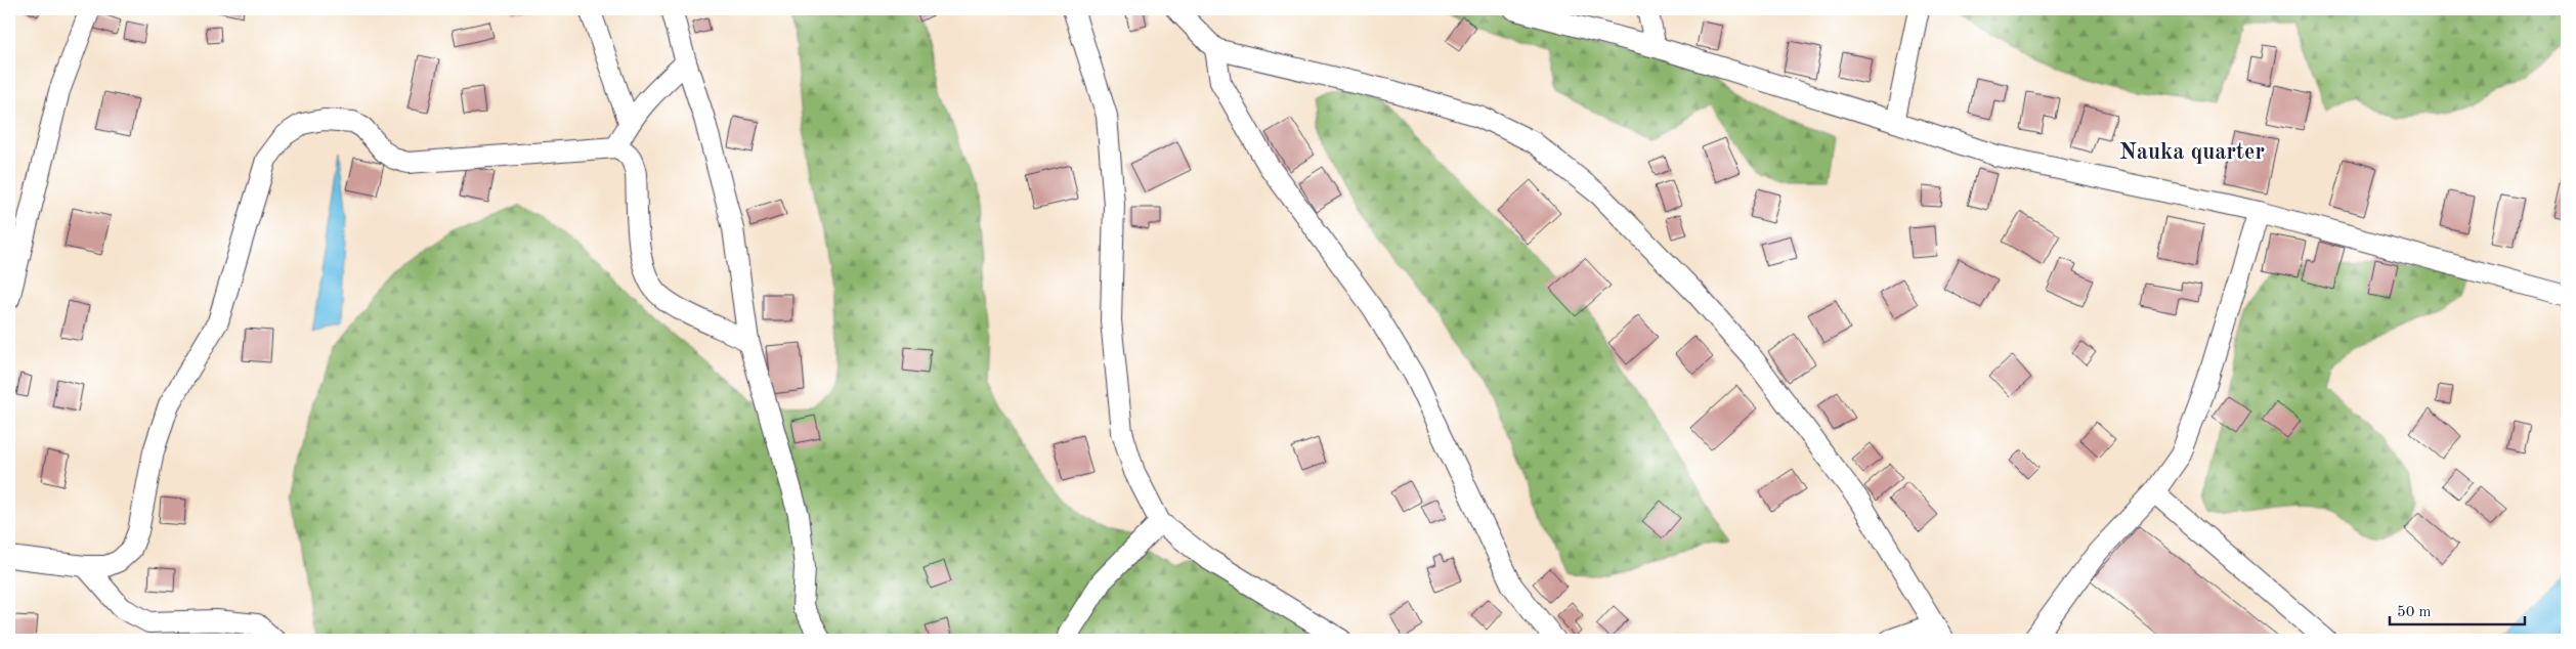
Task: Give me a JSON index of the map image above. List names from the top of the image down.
{
  "districts": ["Nauka quarter"],
  "scale_bar": "50 m"
}
